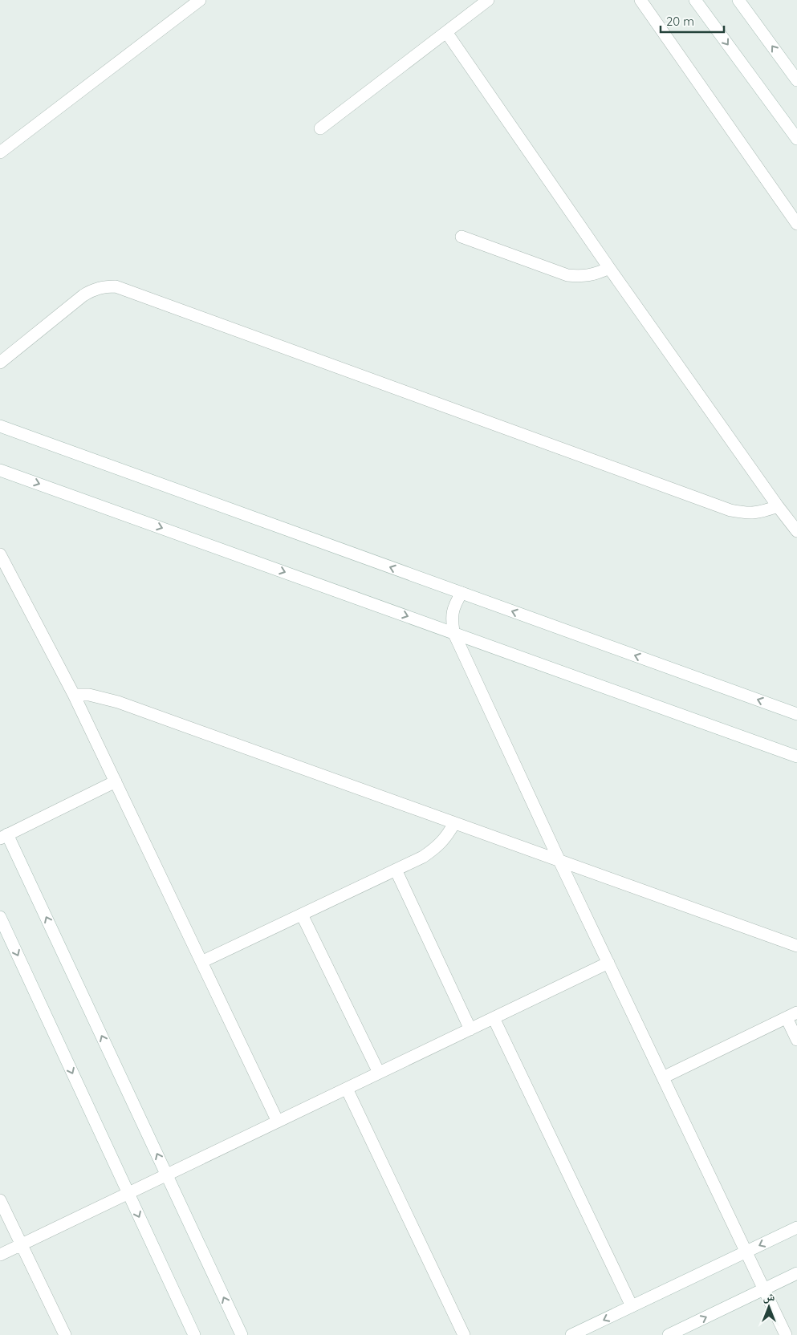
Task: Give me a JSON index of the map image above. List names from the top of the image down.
{
  "scale_bar": "20 m",
  "north": "top"
}
